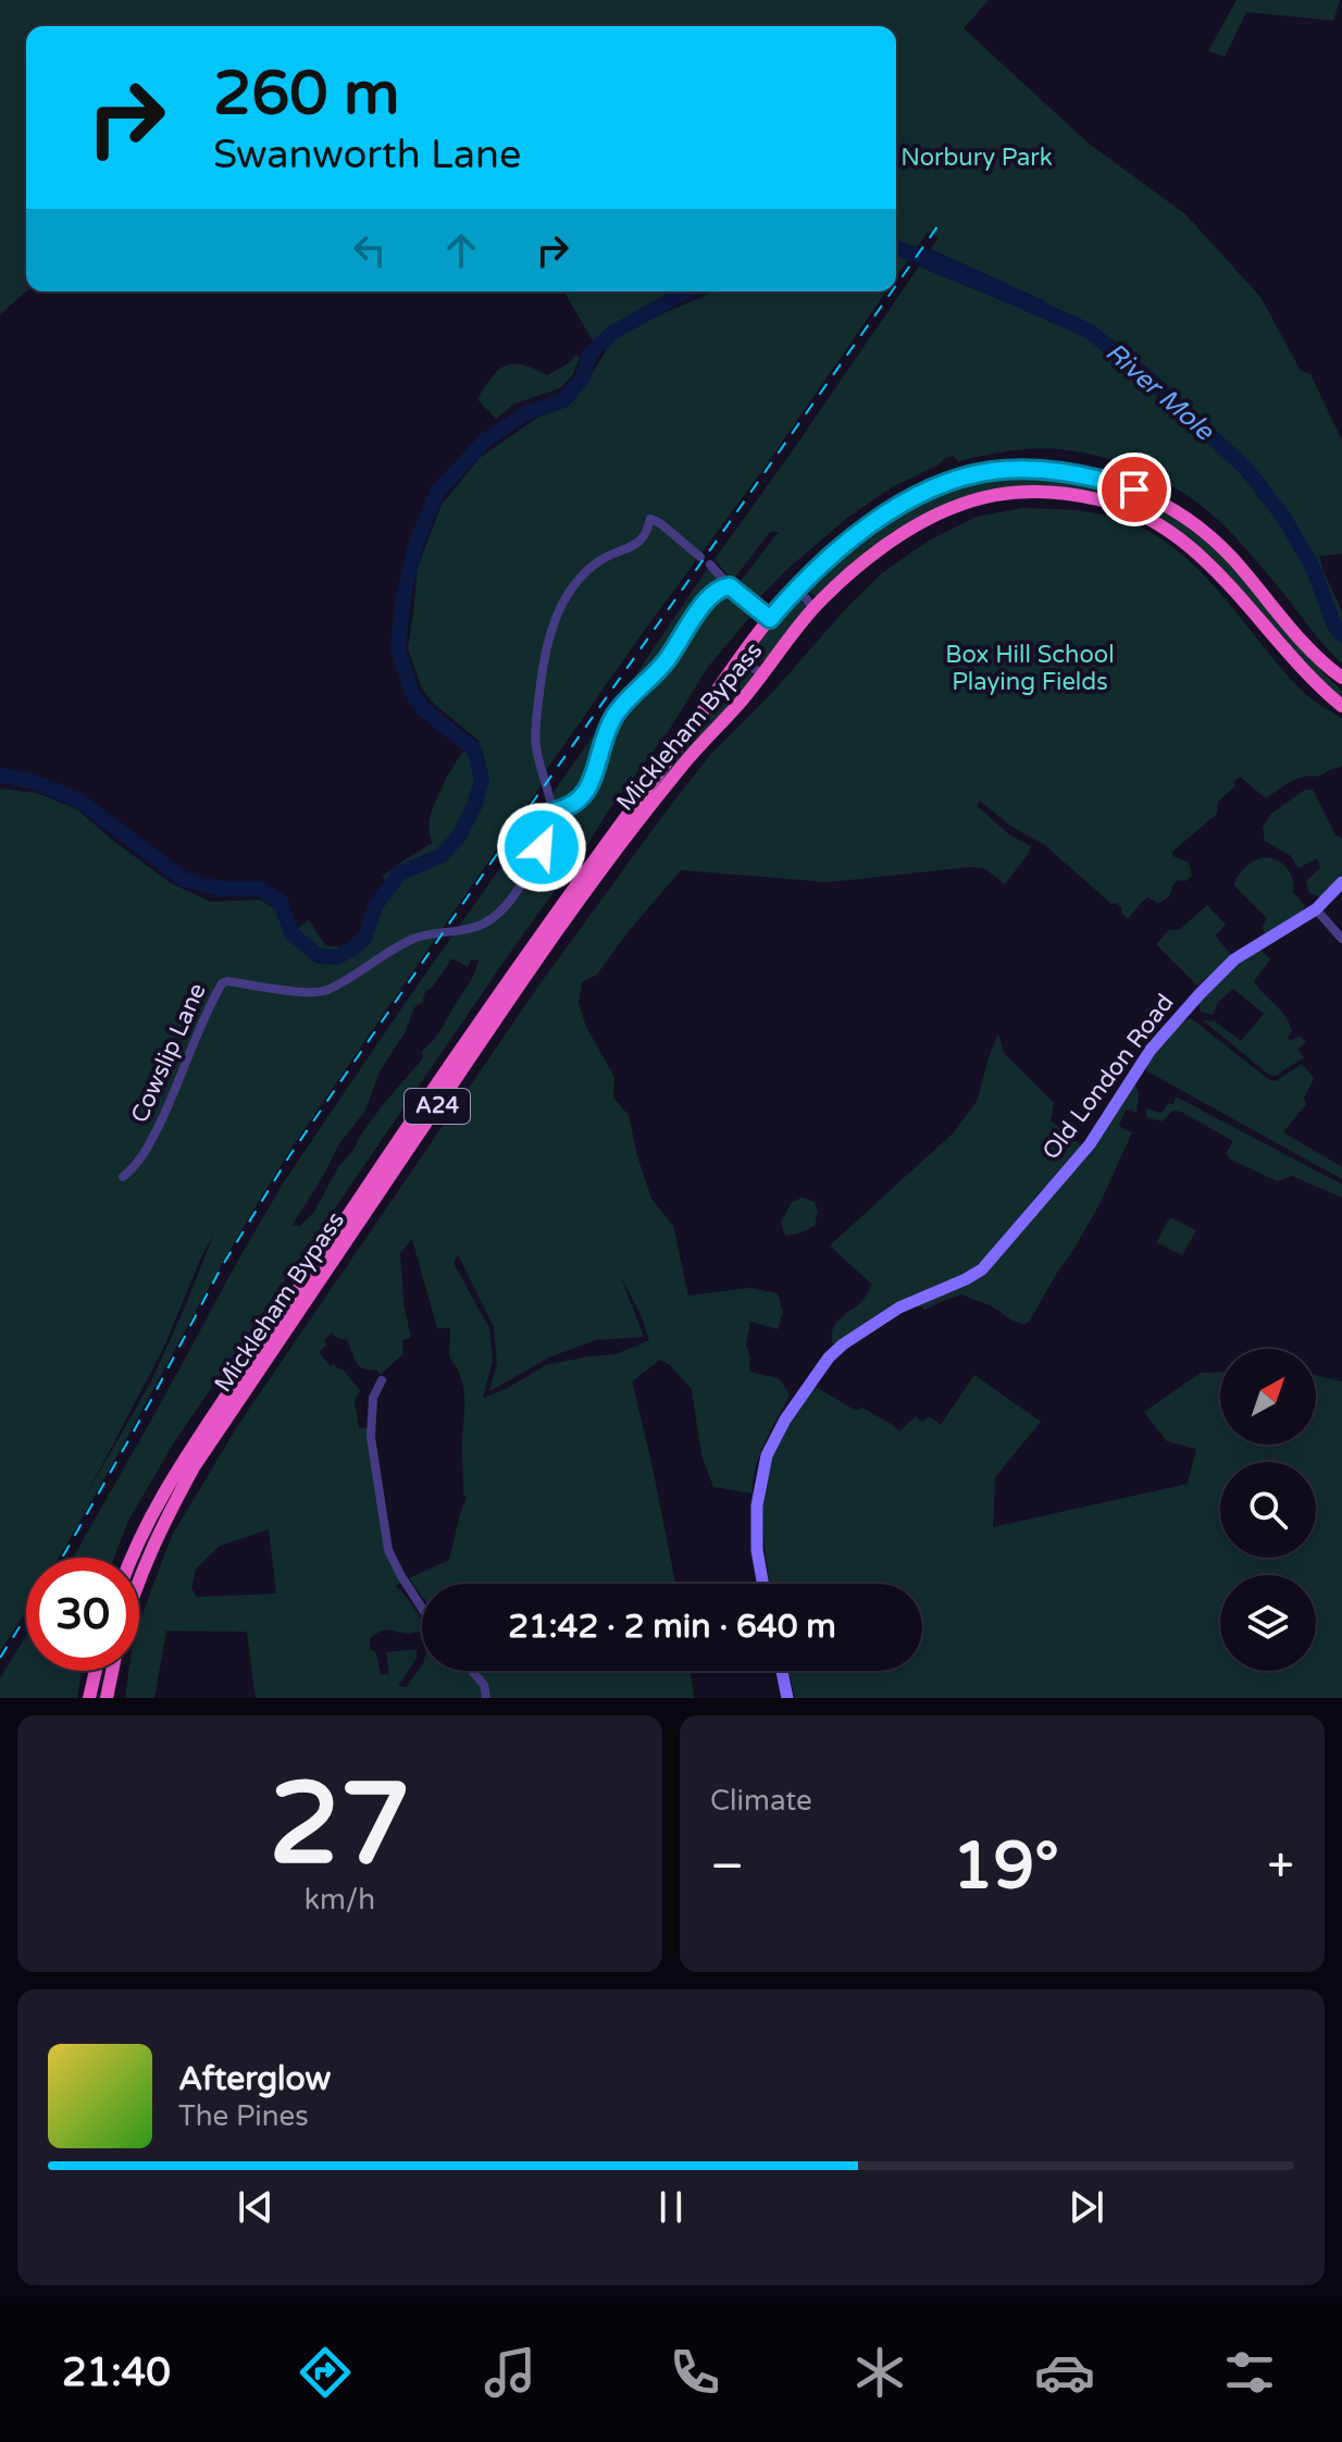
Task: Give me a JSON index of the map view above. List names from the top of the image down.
{
  "streets": {
    "highway": ["Mickleham Bypass", "A24"],
    "main road": ["Old London Road"],
    "street": ["Cowslip Lane"]
  },
  "water": ["River Mole"],
  "parks": ["Norbury Park", "Box Hill School Playing Fields"],
  "north": "top right",
  "page": {
    "turn": ["260 m", "Swanworth Lane"],
    "limit": "30",
    "trip": "21:42 · 2 min · 640 m",
    "tile": [
      ["27", "km/h"],
      "Climate"
    ],
    "heat": ["−", "19°", "+"],
    "song": ["Afterglow", "The Pines"],
    "tabs": "21:40"
  }
}
